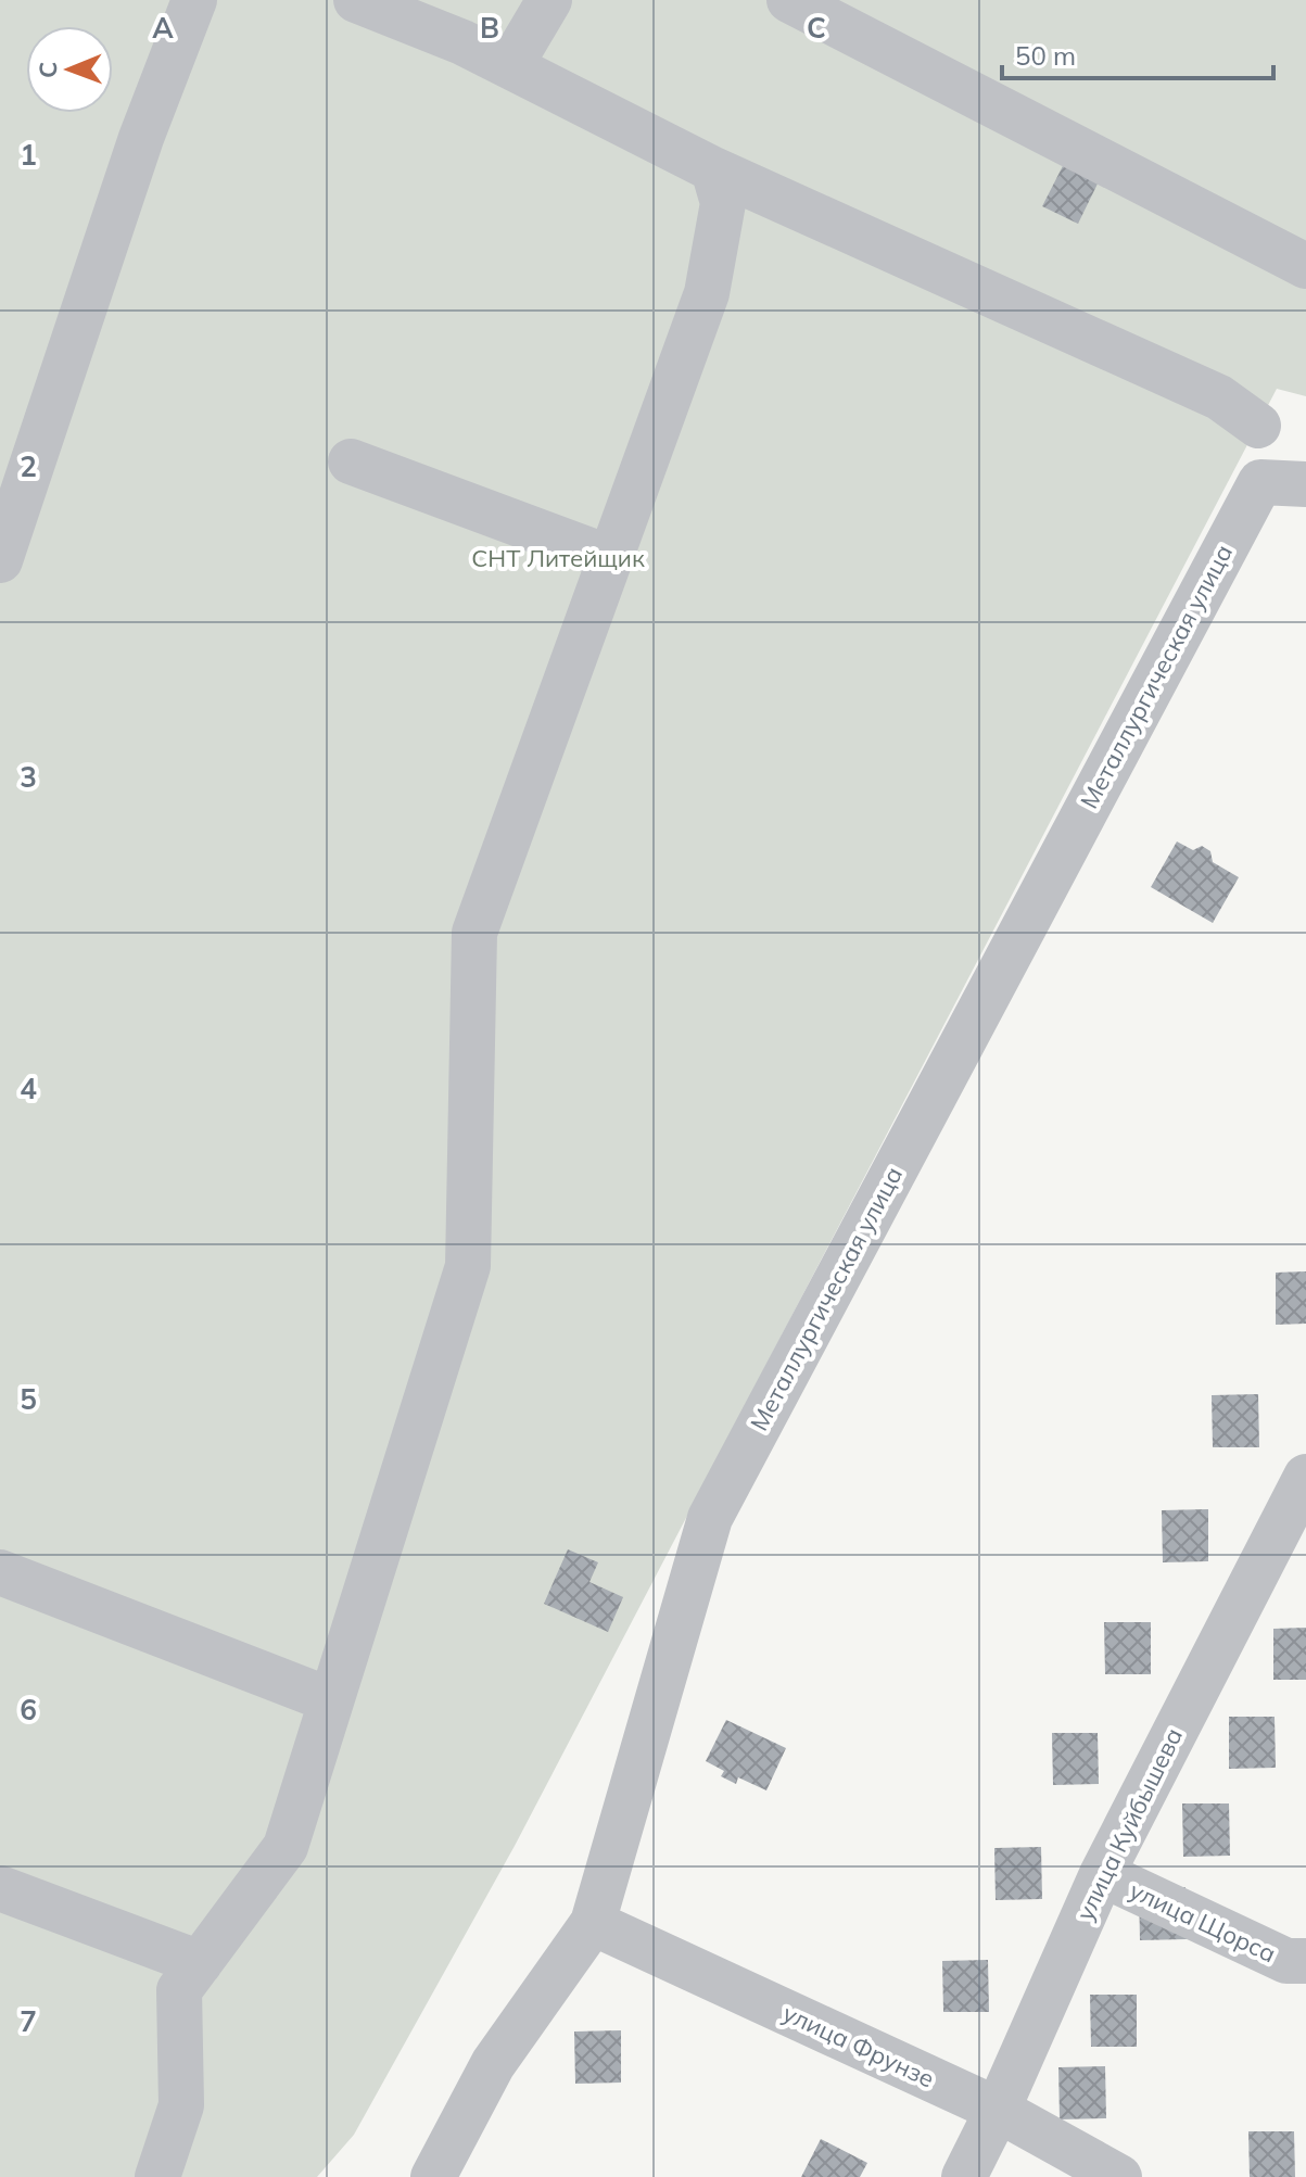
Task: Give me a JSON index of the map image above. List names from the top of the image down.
{
  "streets": {
    "street": [
      "Металлургическая улица",
      "улица Куйбышева",
      "улица Щорса",
      "улица Фрунзе"
    ]
  },
  "crossings": [
    ["Металлургическая улица", "улица Фрунзе"],
    ["улица Куйбышева", "улица Щорса"],
    ["улица Куйбышева", "улица Фрунзе"]
  ],
  "parks": ["СНТ Литейщик"],
  "scale_bar": "50 m",
  "north": "left",
  "grid": {
    "columns": ["A", "B", "C"],
    "rows": [
      "1",
      "2",
      "3",
      "4",
      "5",
      "6",
      "7"
    ]
  }
}
